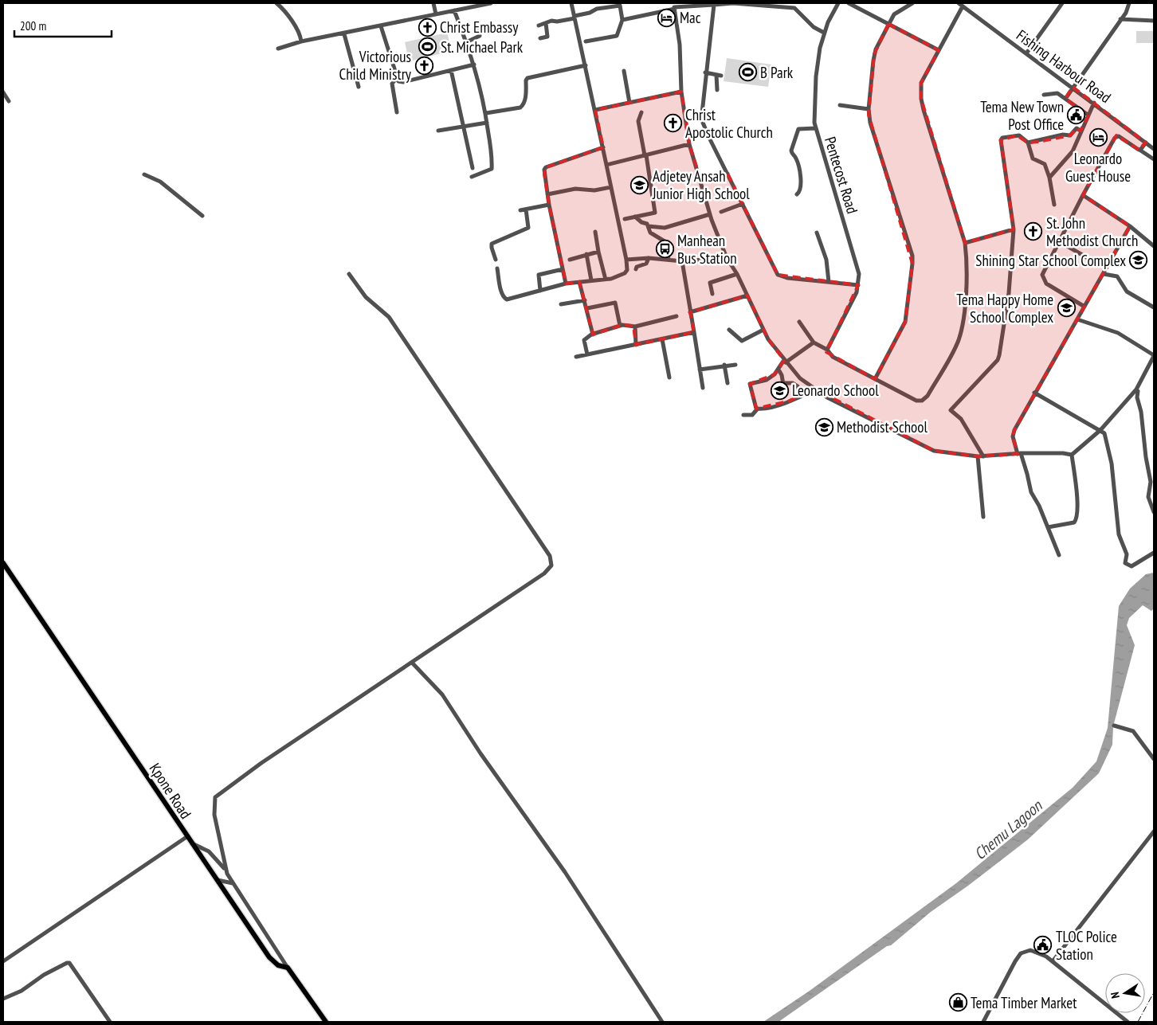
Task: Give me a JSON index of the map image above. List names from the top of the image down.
{
  "streets": {
    "main road": ["Kpone Road"],
    "street": ["Fishing Harbour Road", "Pentecost Road"]
  },
  "water": ["Chemu Lagoon"],
  "places": {
    "hotel": ["Mac", "Leonardo Guest House"],
    "church": [
      "Christ Embassy",
      "Victorious Child Ministry",
      "Christ Apostolic Church",
      "St. John Methodist Church"
    ],
    "sports": ["St. Michael Park", "B Park"],
    "public building": ["Tema New Town Post Office", "TLOC Police Station"],
    "school or university": [
      "Adjetey Ansah Junior High School",
      "Shining Star School Complex",
      "Tema Happy Home School Complex",
      "Leonardo School",
      "Methodist School"
    ],
    "bus stop": ["Manhean Bus Station"],
    "shop": ["Tema Timber Market"]
  },
  "scale_bar": "200 m",
  "north": "left"
}
